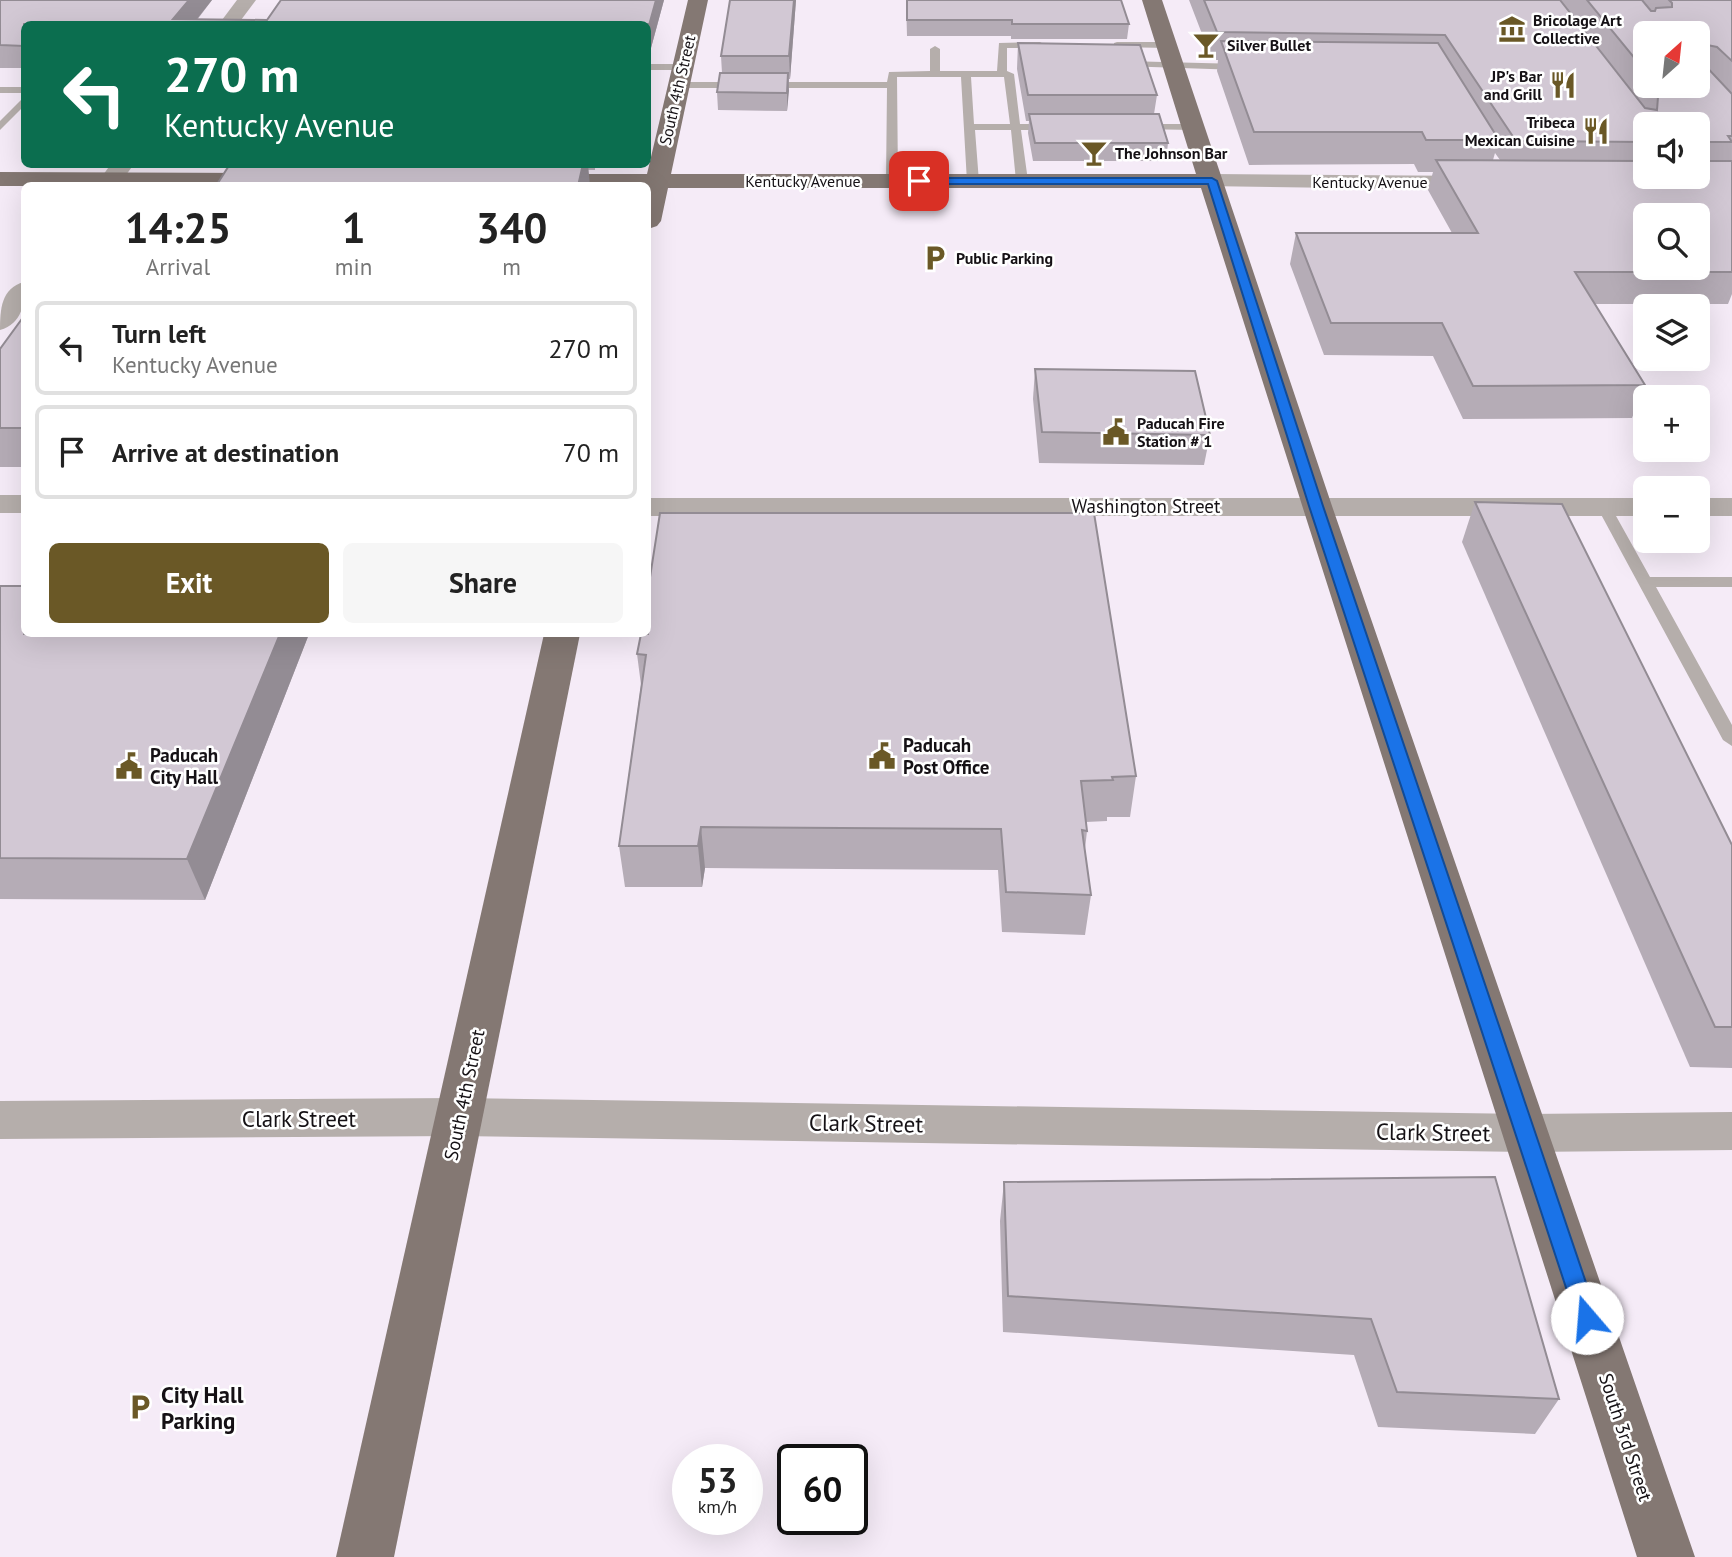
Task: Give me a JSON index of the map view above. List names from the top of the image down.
{
  "streets": {
    "main road": ["South 4th Street", "Kentucky Avenue", "South 3rd Street"],
    "street": ["Washington Street", "Clark Street"]
  },
  "crossings": [
    ["South 4th Street", "Kentucky Avenue"],
    ["South 4th Street", "Clark Street"],
    ["Kentucky Avenue", "South 3rd Street"],
    ["Washington Street", "South 3rd Street"],
    ["Clark Street", "South 3rd Street"]
  ],
  "places": {
    "museum": ["Bricolage Art Collective"],
    "bar": ["Silver Bullet", "The Johnson Bar"],
    "restaurant": ["JP's Bar and Grill", "Tribeca Mexican Cuisine"],
    "parking": ["Public Parking", "City Hall Parking"],
    "public building": ["Paducah Fire Station # 1", "Paducah Post Office", "Paducah City Hall"]
  },
  "north": "top right",
  "page": {
    "map_buttons": ["+", "−"],
    "turn": ["270 m", "Kentucky Avenue"],
    "eta": [
      "14:25",
      "Arrival",
      "1",
      "min",
      "340",
      "m"
    ],
    "list": [
      {
        "name": "Turn left",
        "note": "Kentucky Avenue",
        "value": "270 m"
      },
      {
        "name": "Arrive at destination",
        "value": "70 m"
      }
    ],
    "buttons": ["Exit", "Share"],
    "speed": "53 km/h",
    "limit": "60"
  }
}
